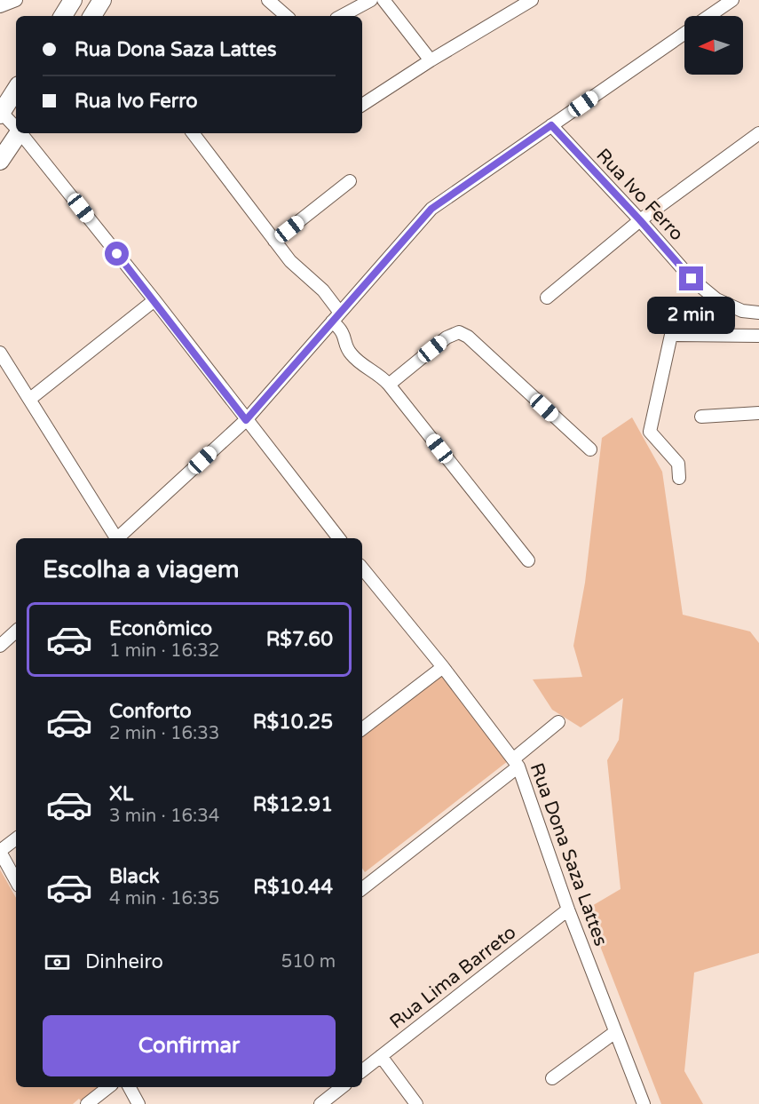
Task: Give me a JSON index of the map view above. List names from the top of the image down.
{
  "streets": {
    "street": ["Rua Ivo Ferro", "Rua Dona Saza Lattes", "Rua Lima Barreto"]
  },
  "crossings": [
    ["Rua Dona Saza Lattes", "Rua Lima Barreto"]
  ],
  "north": "left",
  "page": {
    "banner": ["Rua Dona Saza Lattes", "Rua Ivo Ferro"],
    "bubble": "2 min",
    "heading": "Escolha a viagem",
    "list": [
      {
        "name": "Econômico",
        "note": "1 min · 16:32",
        "value": "R$7.60"
      },
      {
        "name": "Conforto",
        "note": "2 min · 16:33",
        "value": "R$10.25"
      },
      {
        "name": "XL",
        "note": "3 min · 16:34",
        "value": "R$12.91"
      },
      {
        "name": "Black",
        "note": "4 min · 16:35",
        "value": "R$10.44"
      }
    ],
    "pay": ["Dinheiro", "510 m"],
    "buttons": "Confirmar"
  }
}
